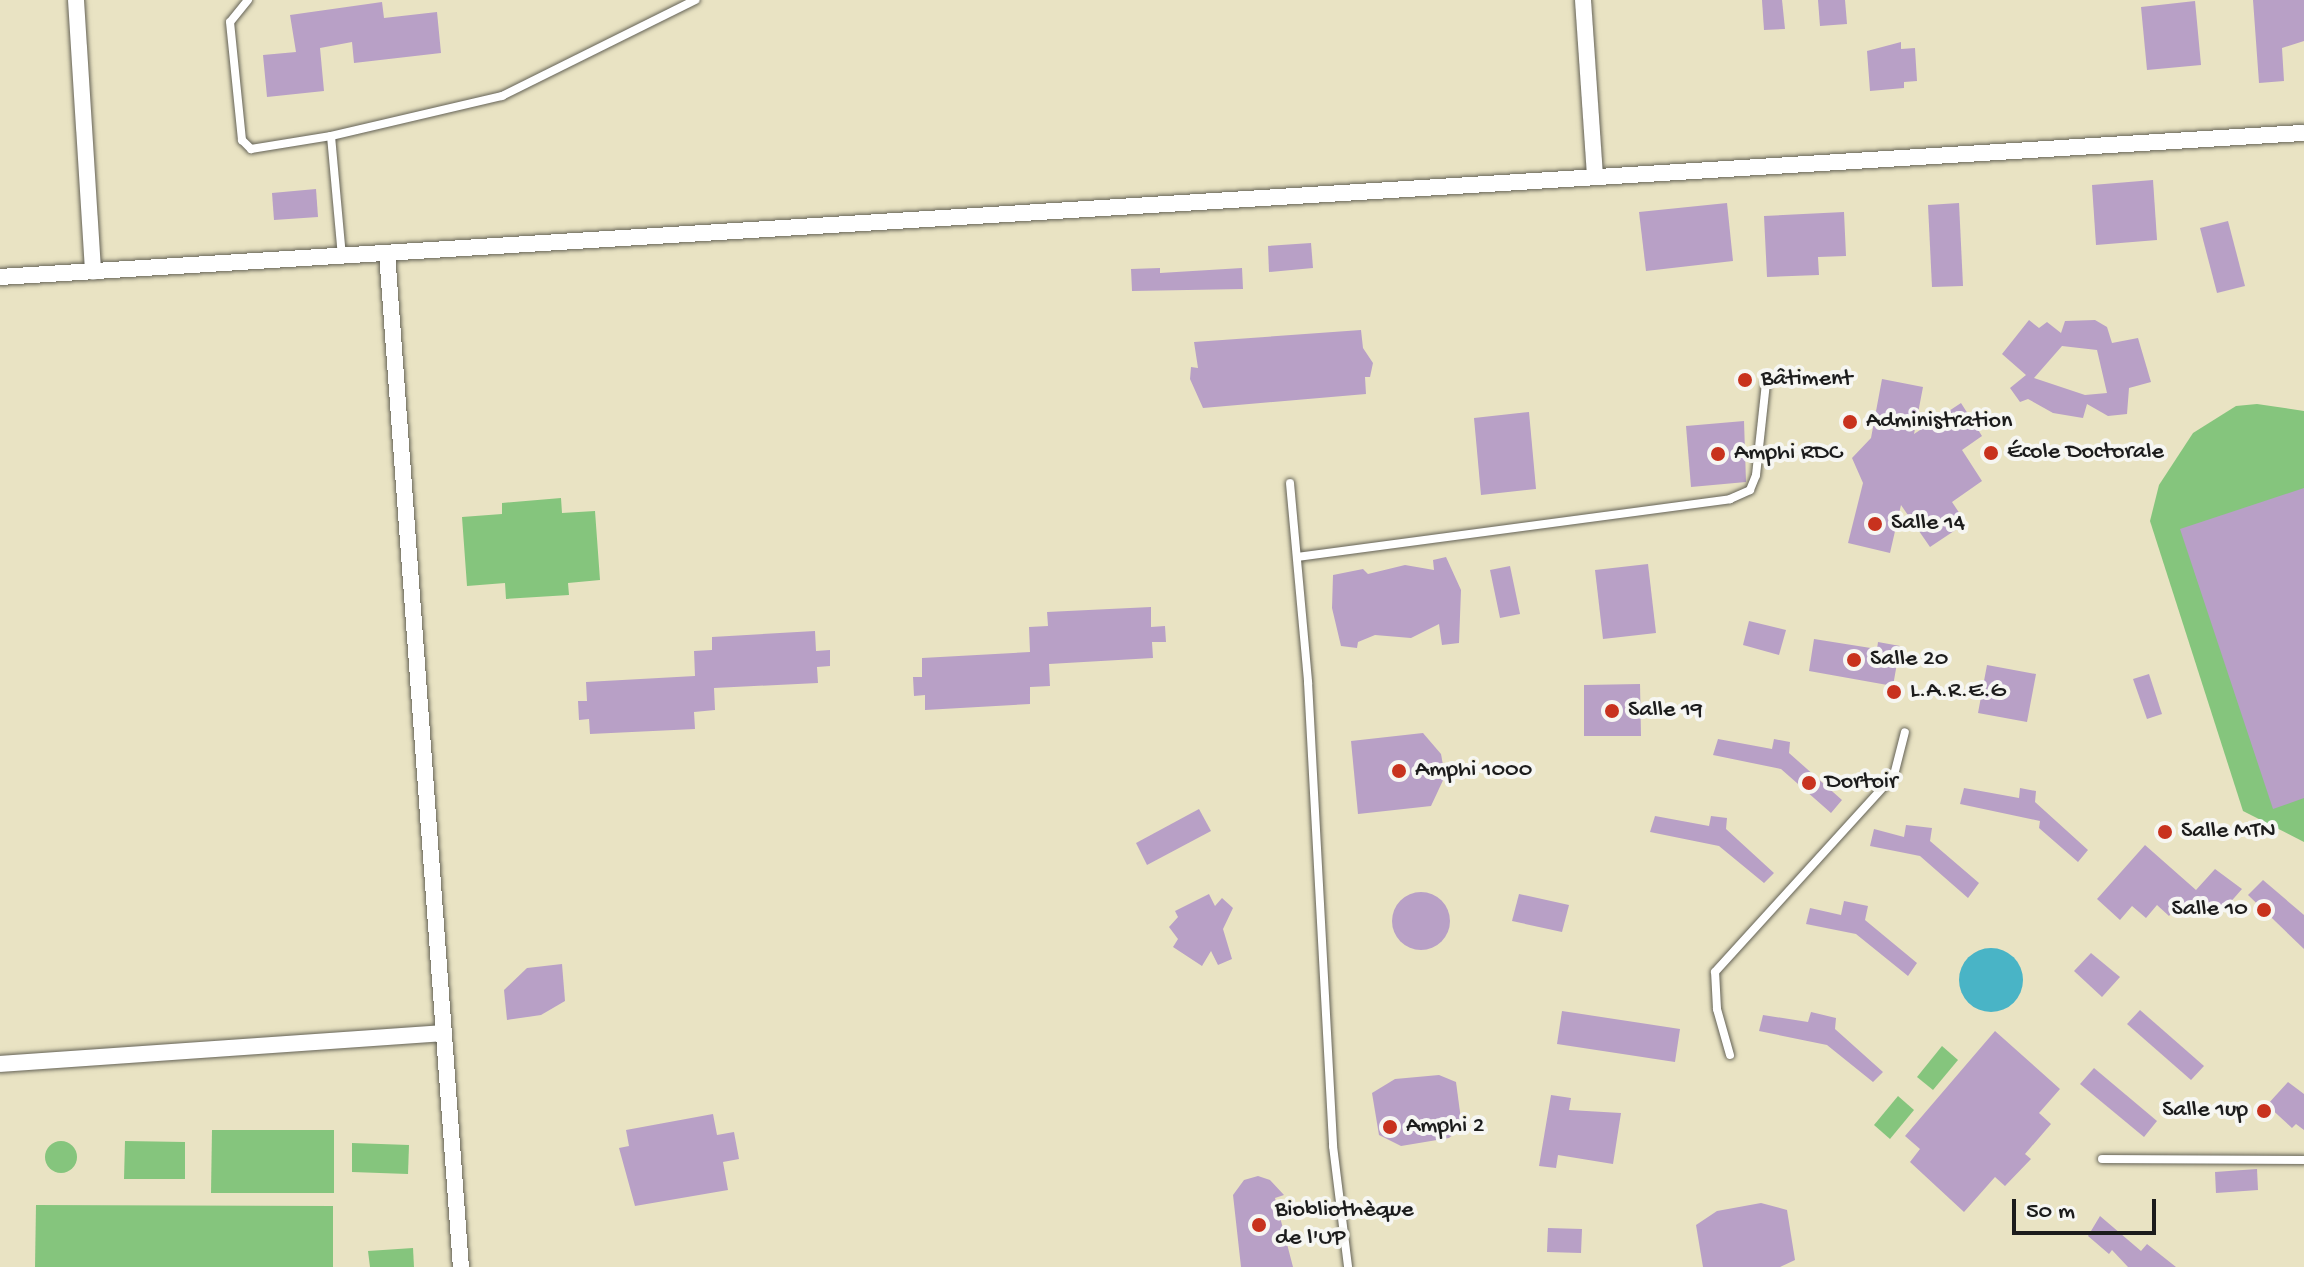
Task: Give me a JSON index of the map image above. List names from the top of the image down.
{
  "places": [
    "Bâtiment",
    "Administration",
    "École Doctorale",
    "Amphi RDC",
    "Salle 14",
    "Salle 20",
    "L.A.R.E.G",
    "Salle 19",
    "Amphi 1000",
    "Dortoir",
    "Salle MTN",
    "Salle 10",
    "Salle 1up",
    "Amphi 2",
    "Biobliothèque de l'UP"
  ],
  "scale_bar": "50 m"
}
